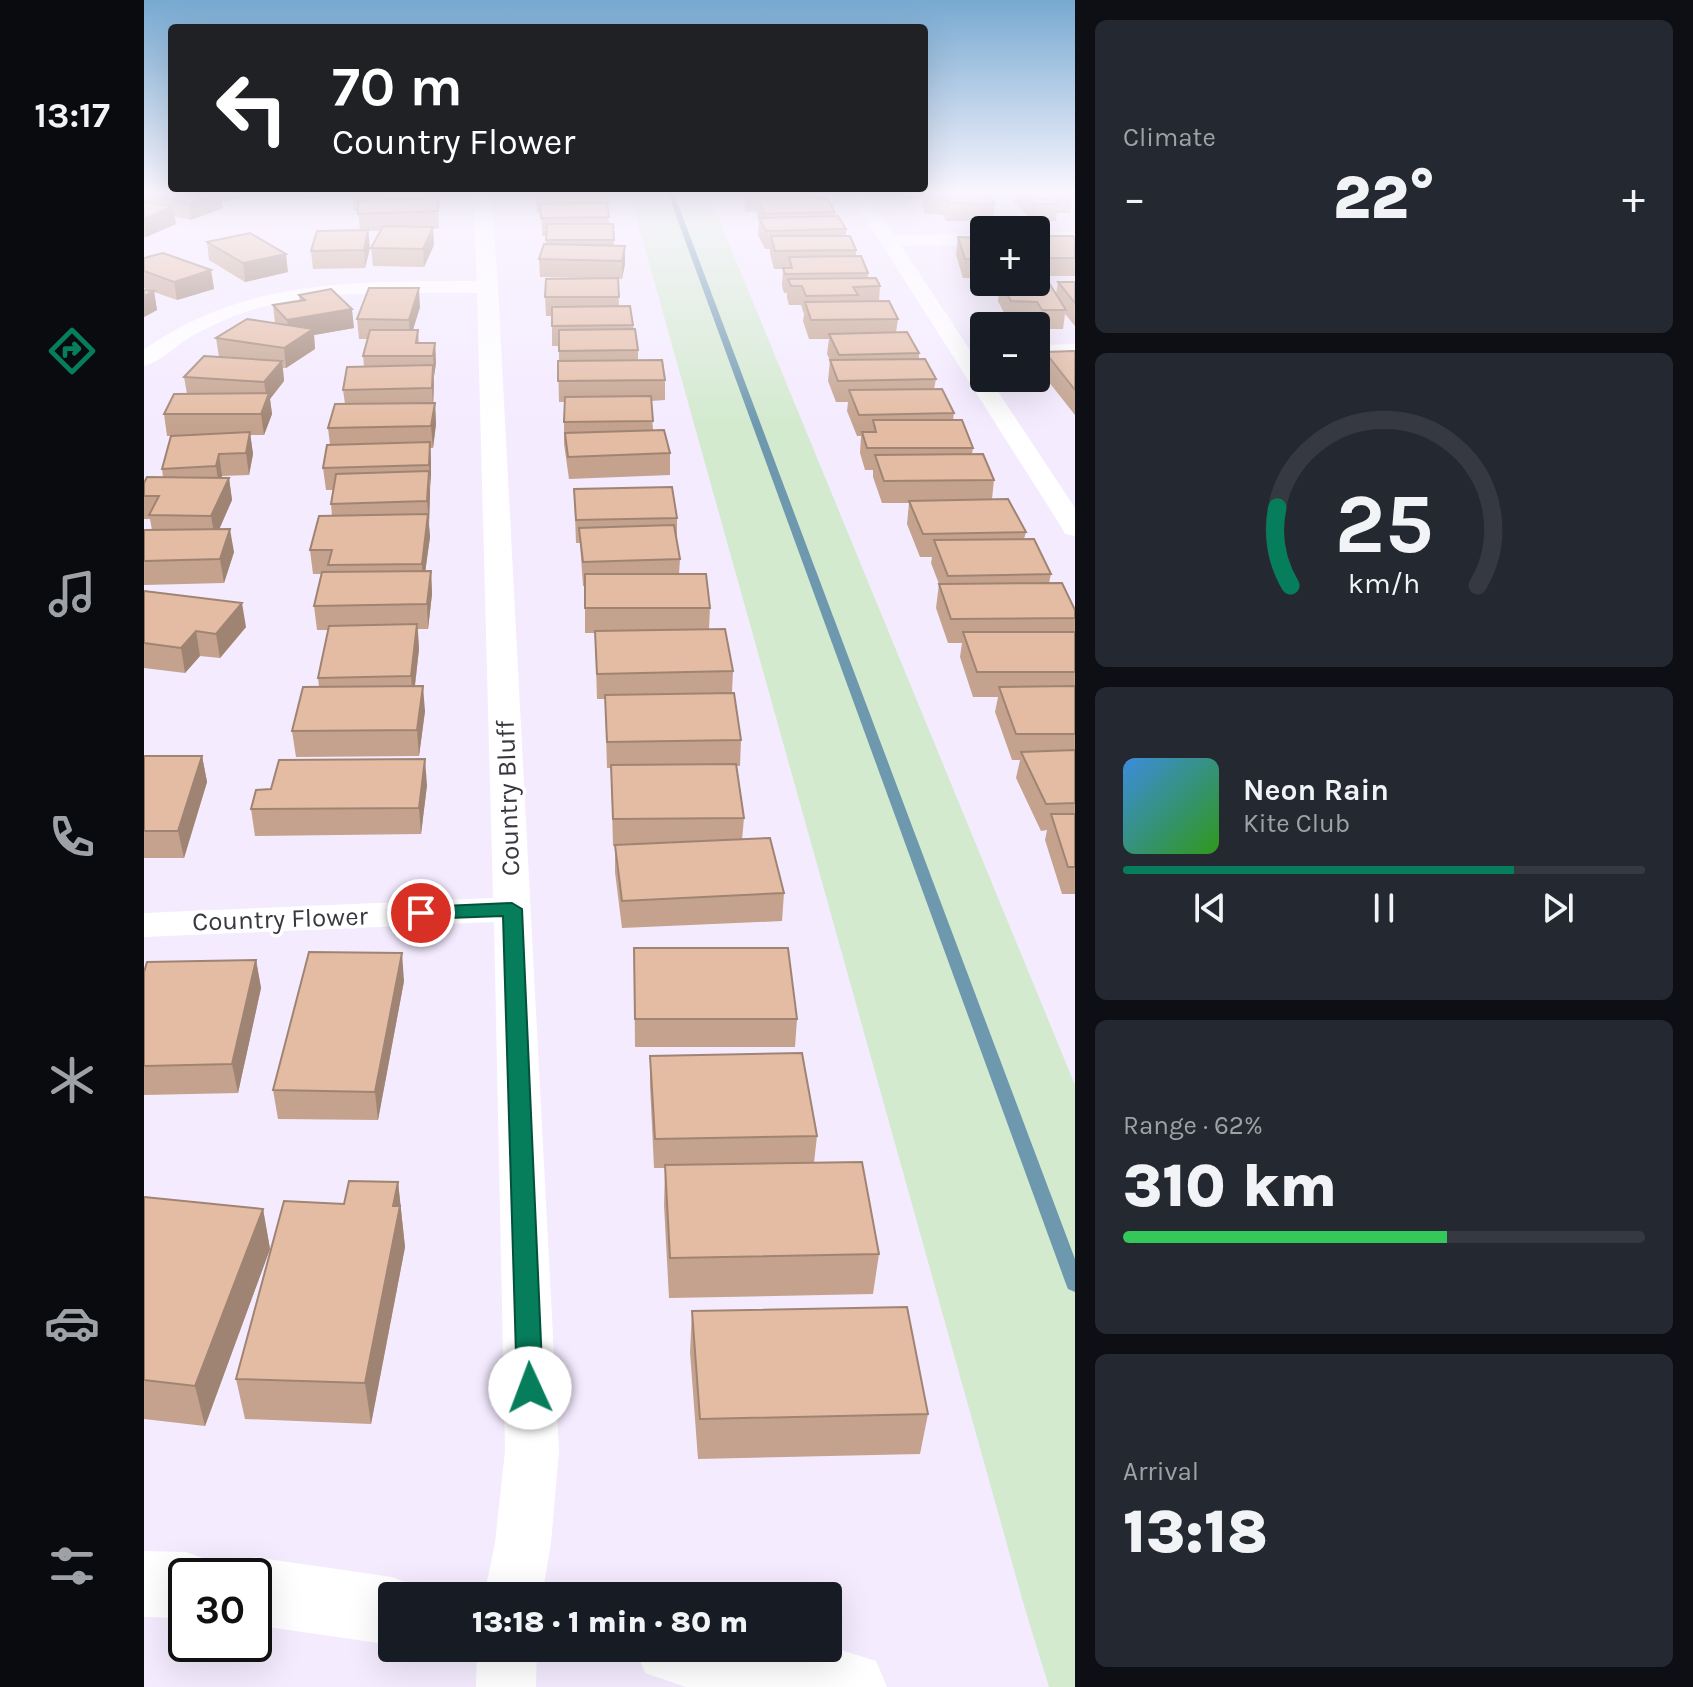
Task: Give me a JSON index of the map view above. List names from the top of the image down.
{
  "streets": {
    "street": ["Country Bluff", "Country Flower"]
  },
  "crossings": [
    ["Country Bluff", "Country Flower"]
  ],
  "page": {
    "tabs": "13:17",
    "tile": [
      "Climate",
      ["Range · 62%", "310 km"],
      ["Arrival", "13:18"]
    ],
    "turn": ["70 m", "Country Flower"],
    "heat": ["−", "22°", "+"],
    "map_buttons": ["+", "−"],
    "song": ["Neon Rain", "Kite Club"],
    "limit": "30",
    "trip": "13:18 · 1 min · 80 m",
    "gauge": ["25", "km/h"]
  }
}
